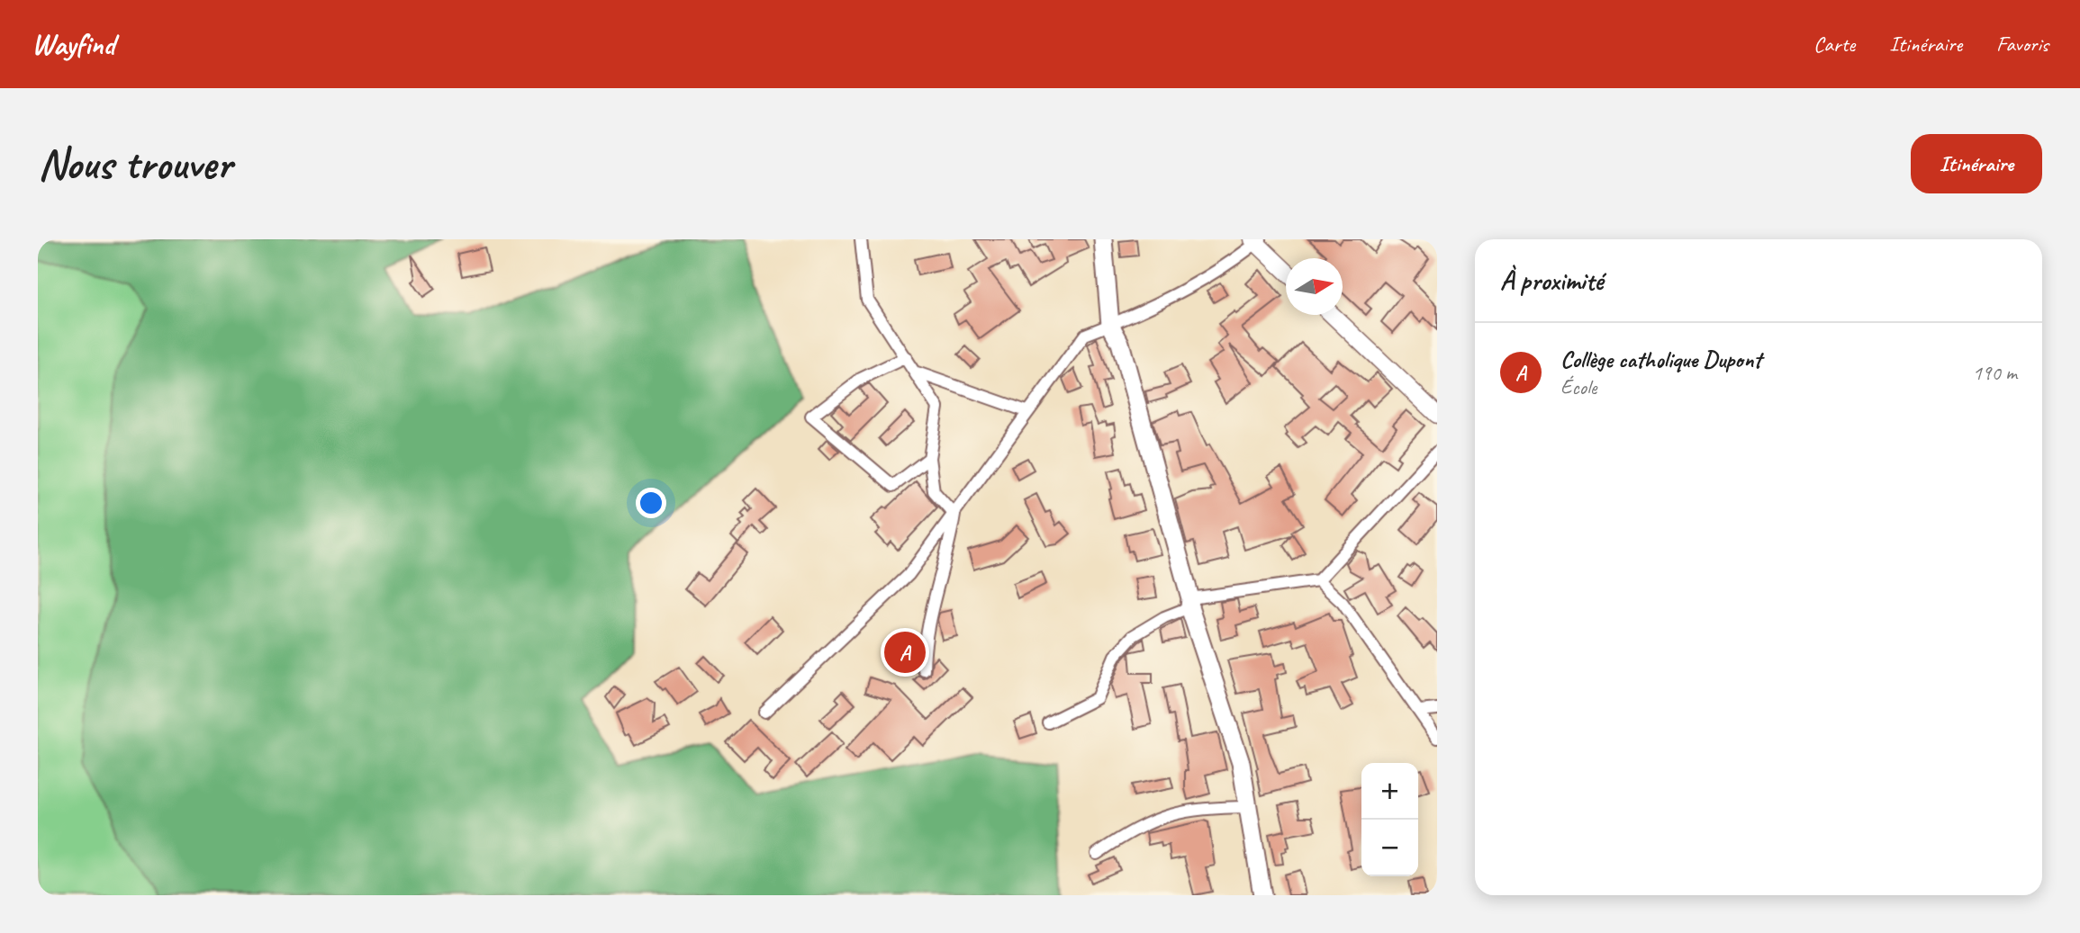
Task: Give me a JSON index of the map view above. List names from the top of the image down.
{
  "north": "right",
  "page": {
    "header": "Wayfind",
    "nav": ["Carte", "Itinéraire", "Favoris"],
    "buttons": "Itinéraire",
    "title": "Nous trouver",
    "heading": "À proximité",
    "list": [
      {
        "mark": "A",
        "name": "Collège catholique Dupont",
        "note": "École",
        "value": "190 m"
      }
    ],
    "pins": "A",
    "map_buttons": ["+", "−"]
  }
}
